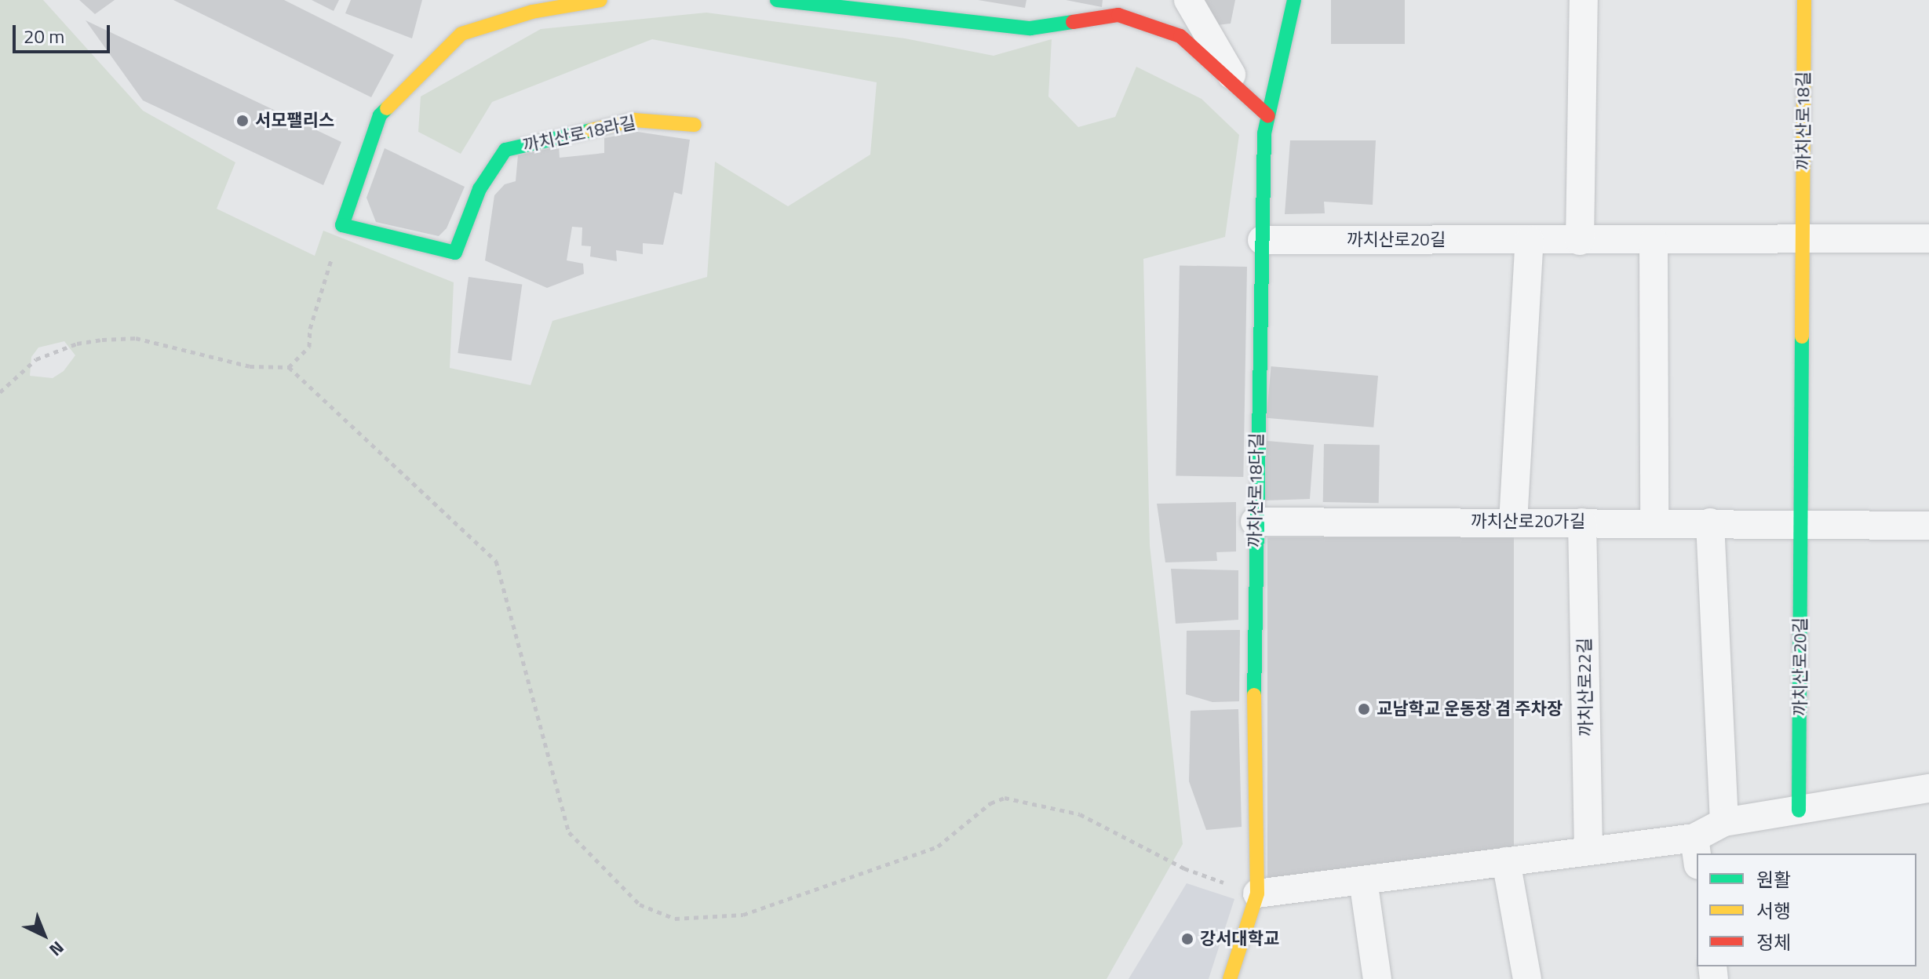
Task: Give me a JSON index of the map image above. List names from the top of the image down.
{
  "streets": {
    "street": [
      "까치산로18길",
      "까치산로18라길",
      "까치산로20길",
      "까치산로18다길",
      "까치산로20가길",
      "까치산로22길"
    ]
  },
  "crossings": [
    ["까치산로18길", "까치산로20길"],
    ["까치산로20길", "까치산로18다길"],
    ["까치산로20길", "까치산로20가길"],
    ["까치산로18다길", "까치산로20가길"],
    ["까치산로20가길", "까치산로22길"]
  ],
  "places": ["서모팰리스", "교남학교 운동장 겸 주차장", "강서대학교"],
  "legend": ["원활", "서행", "정체"],
  "scale_bar": "20 m",
  "north": "bottom right"
}
